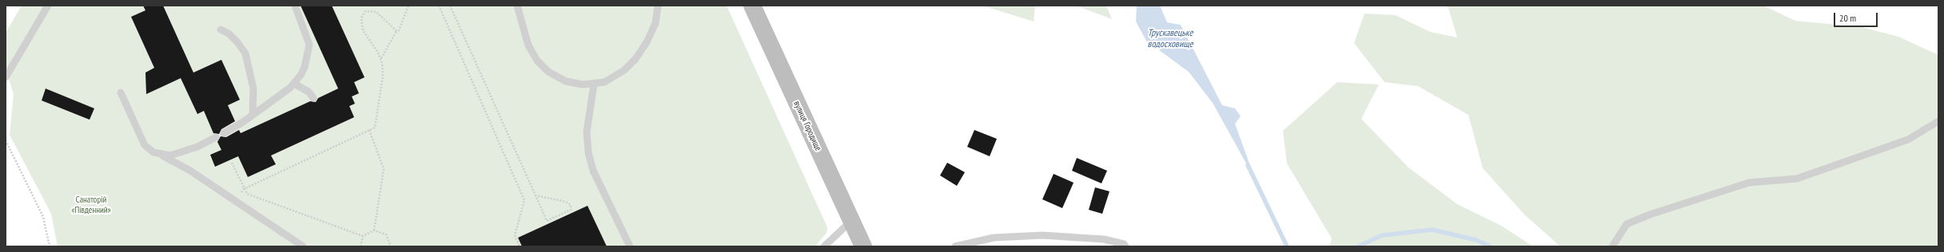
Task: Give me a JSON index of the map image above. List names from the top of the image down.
{
  "streets": {
    "street": ["вулиця Городище"]
  },
  "water": ["Трускавецьке водосховище"],
  "parks": ["Санаторій «Південний»"],
  "scale_bar": "20 m"
}
